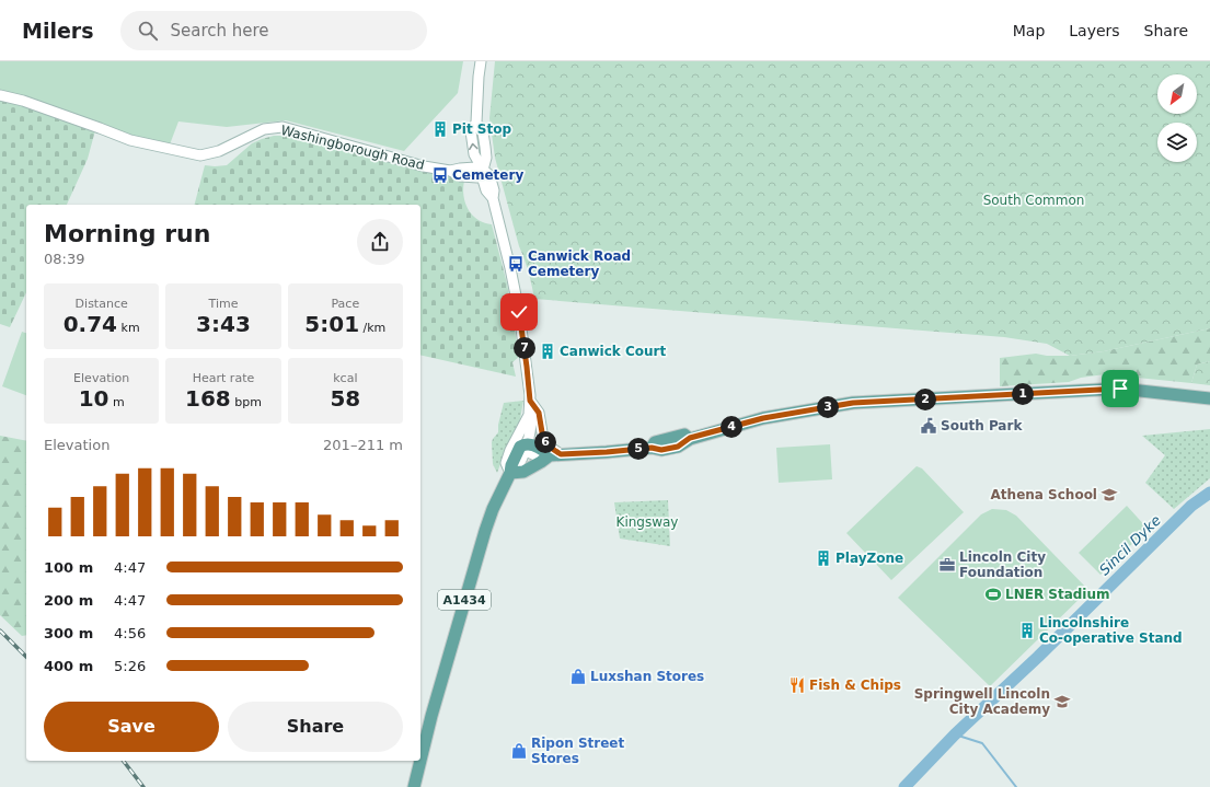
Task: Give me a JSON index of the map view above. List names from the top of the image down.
{
  "streets": {
    "main road": ["Washingborough Road", "A1434"]
  },
  "water": ["Sincil Dyke"],
  "parks": ["South Common", "Kingsway"],
  "places": {
    "building": [
      "Pit Stop",
      "Canwick Court",
      "PlayZone",
      "Lincolnshire Co-operative Stand"
    ],
    "bus stop": ["Cemetery", "Canwick Road Cemetery"],
    "public building": ["South Park"],
    "school or university": ["Athena School", "Springwell Lincoln City Academy"],
    "office": ["Lincoln City Foundation"],
    "sports": ["LNER Stadium"],
    "shop": ["Luxshan Stores", "Ripon Street Stores"],
    "restaurant": ["Fish & Chips"]
  },
  "north": "bottom left",
  "page": {
    "header": "Milers",
    "search": "Search here",
    "nav": ["Map", "Layers", "Share"],
    "heading": ["Morning run", "08:39"],
    "stats": [
      ["Distance", "0.74 km"],
      ["Time", "3:43"],
      ["Pace", "5:01 /km"],
      ["Elevation", "10 m"],
      ["Heart rate", "168 bpm"],
      ["kcal", "58"]
    ],
    "pins": [
      "7",
      "1",
      "2",
      "3",
      "4",
      "6",
      "5"
    ],
    "chart": ["Elevation", "201–211 m"],
    "list": [
      {
        "name": "100 m",
        "note": "4:47"
      },
      {
        "name": "200 m",
        "note": "4:47"
      },
      {
        "name": "300 m",
        "note": "4:56"
      },
      {
        "name": "400 m",
        "note": "5:26"
      }
    ],
    "buttons": ["Save", "Share"]
  }
}
